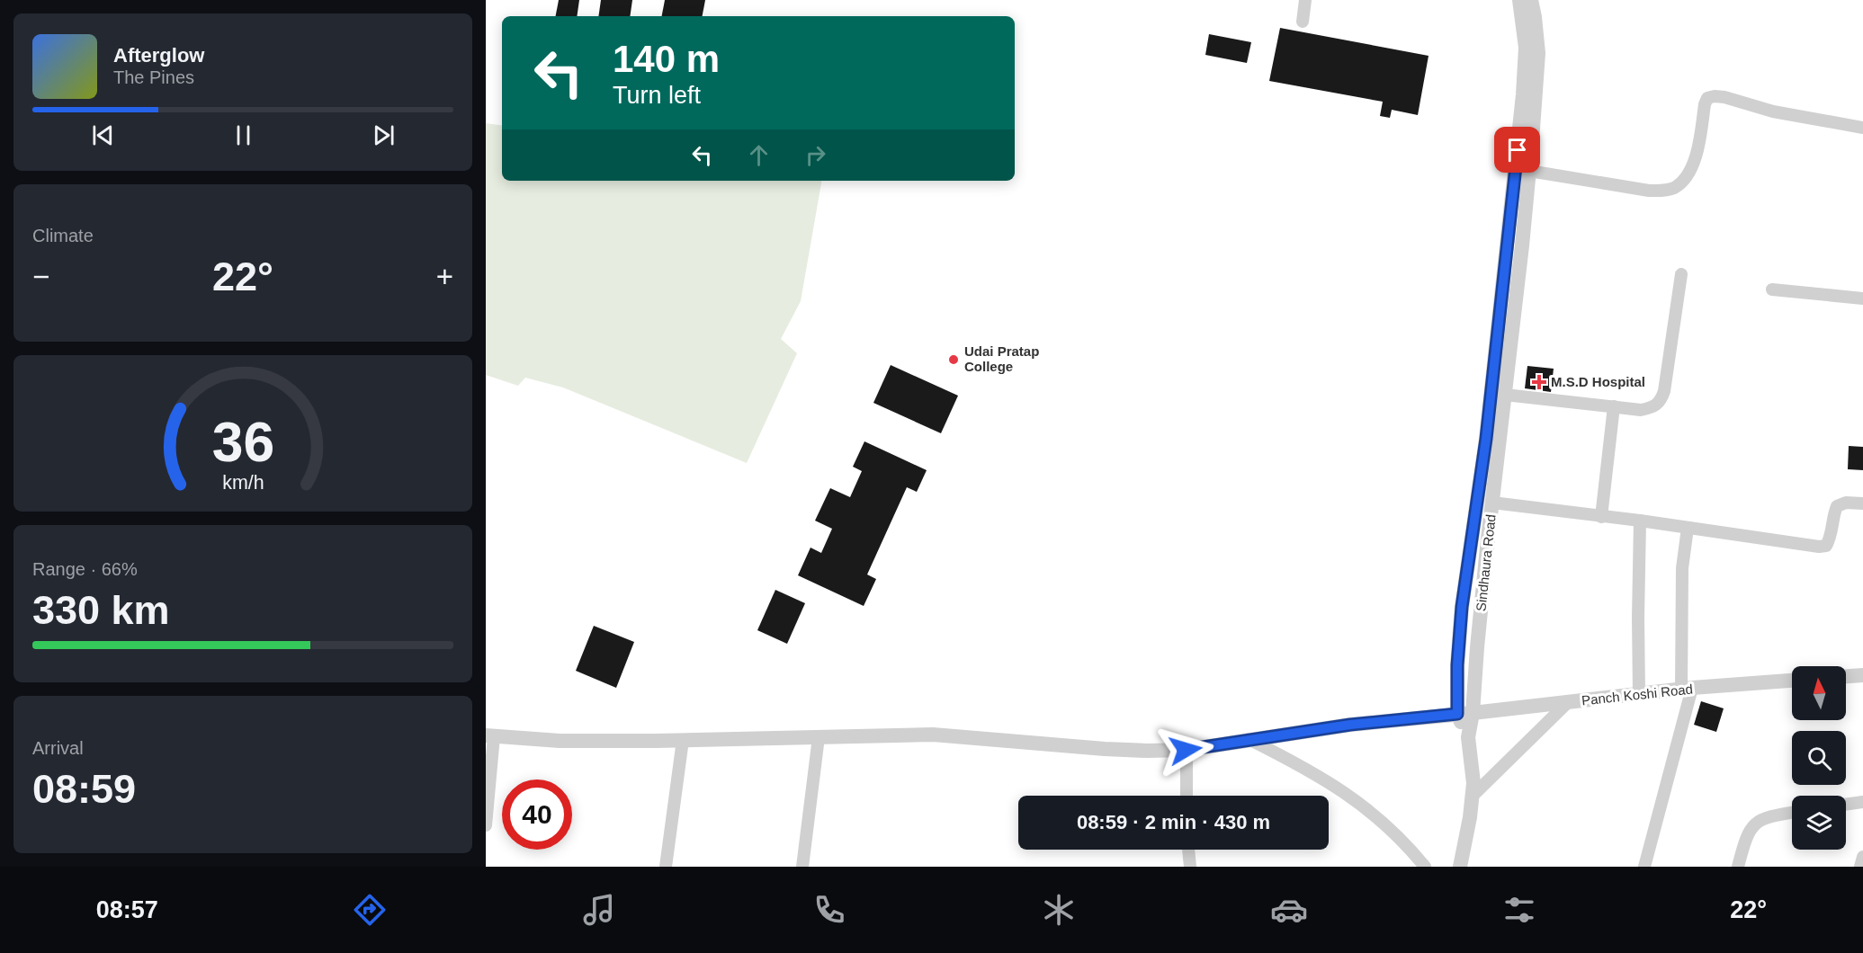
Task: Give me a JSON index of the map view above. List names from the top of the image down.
{
  "streets": {
    "street": ["Sindhaura Road", "Panch Koshi Road"]
  },
  "crossings": [
    ["Sindhaura Road", "Panch Koshi Road"]
  ],
  "places": {
    "other": ["Udai Pratap College"],
    "health": ["M.S.D Hospital"]
  },
  "north": "top",
  "page": {
    "turn": ["140 m", "Turn left"],
    "song": ["Afterglow", "The Pines"],
    "tile": [
      "Climate",
      ["Range · 66%", "330 km"],
      ["Arrival", "08:59"]
    ],
    "heat": ["−", "22°", "+"],
    "limit": "40",
    "trip": "08:59 · 2 min · 430 m",
    "tabs": ["08:57", "22°"],
    "gauge": ["36", "km/h"]
  }
}
